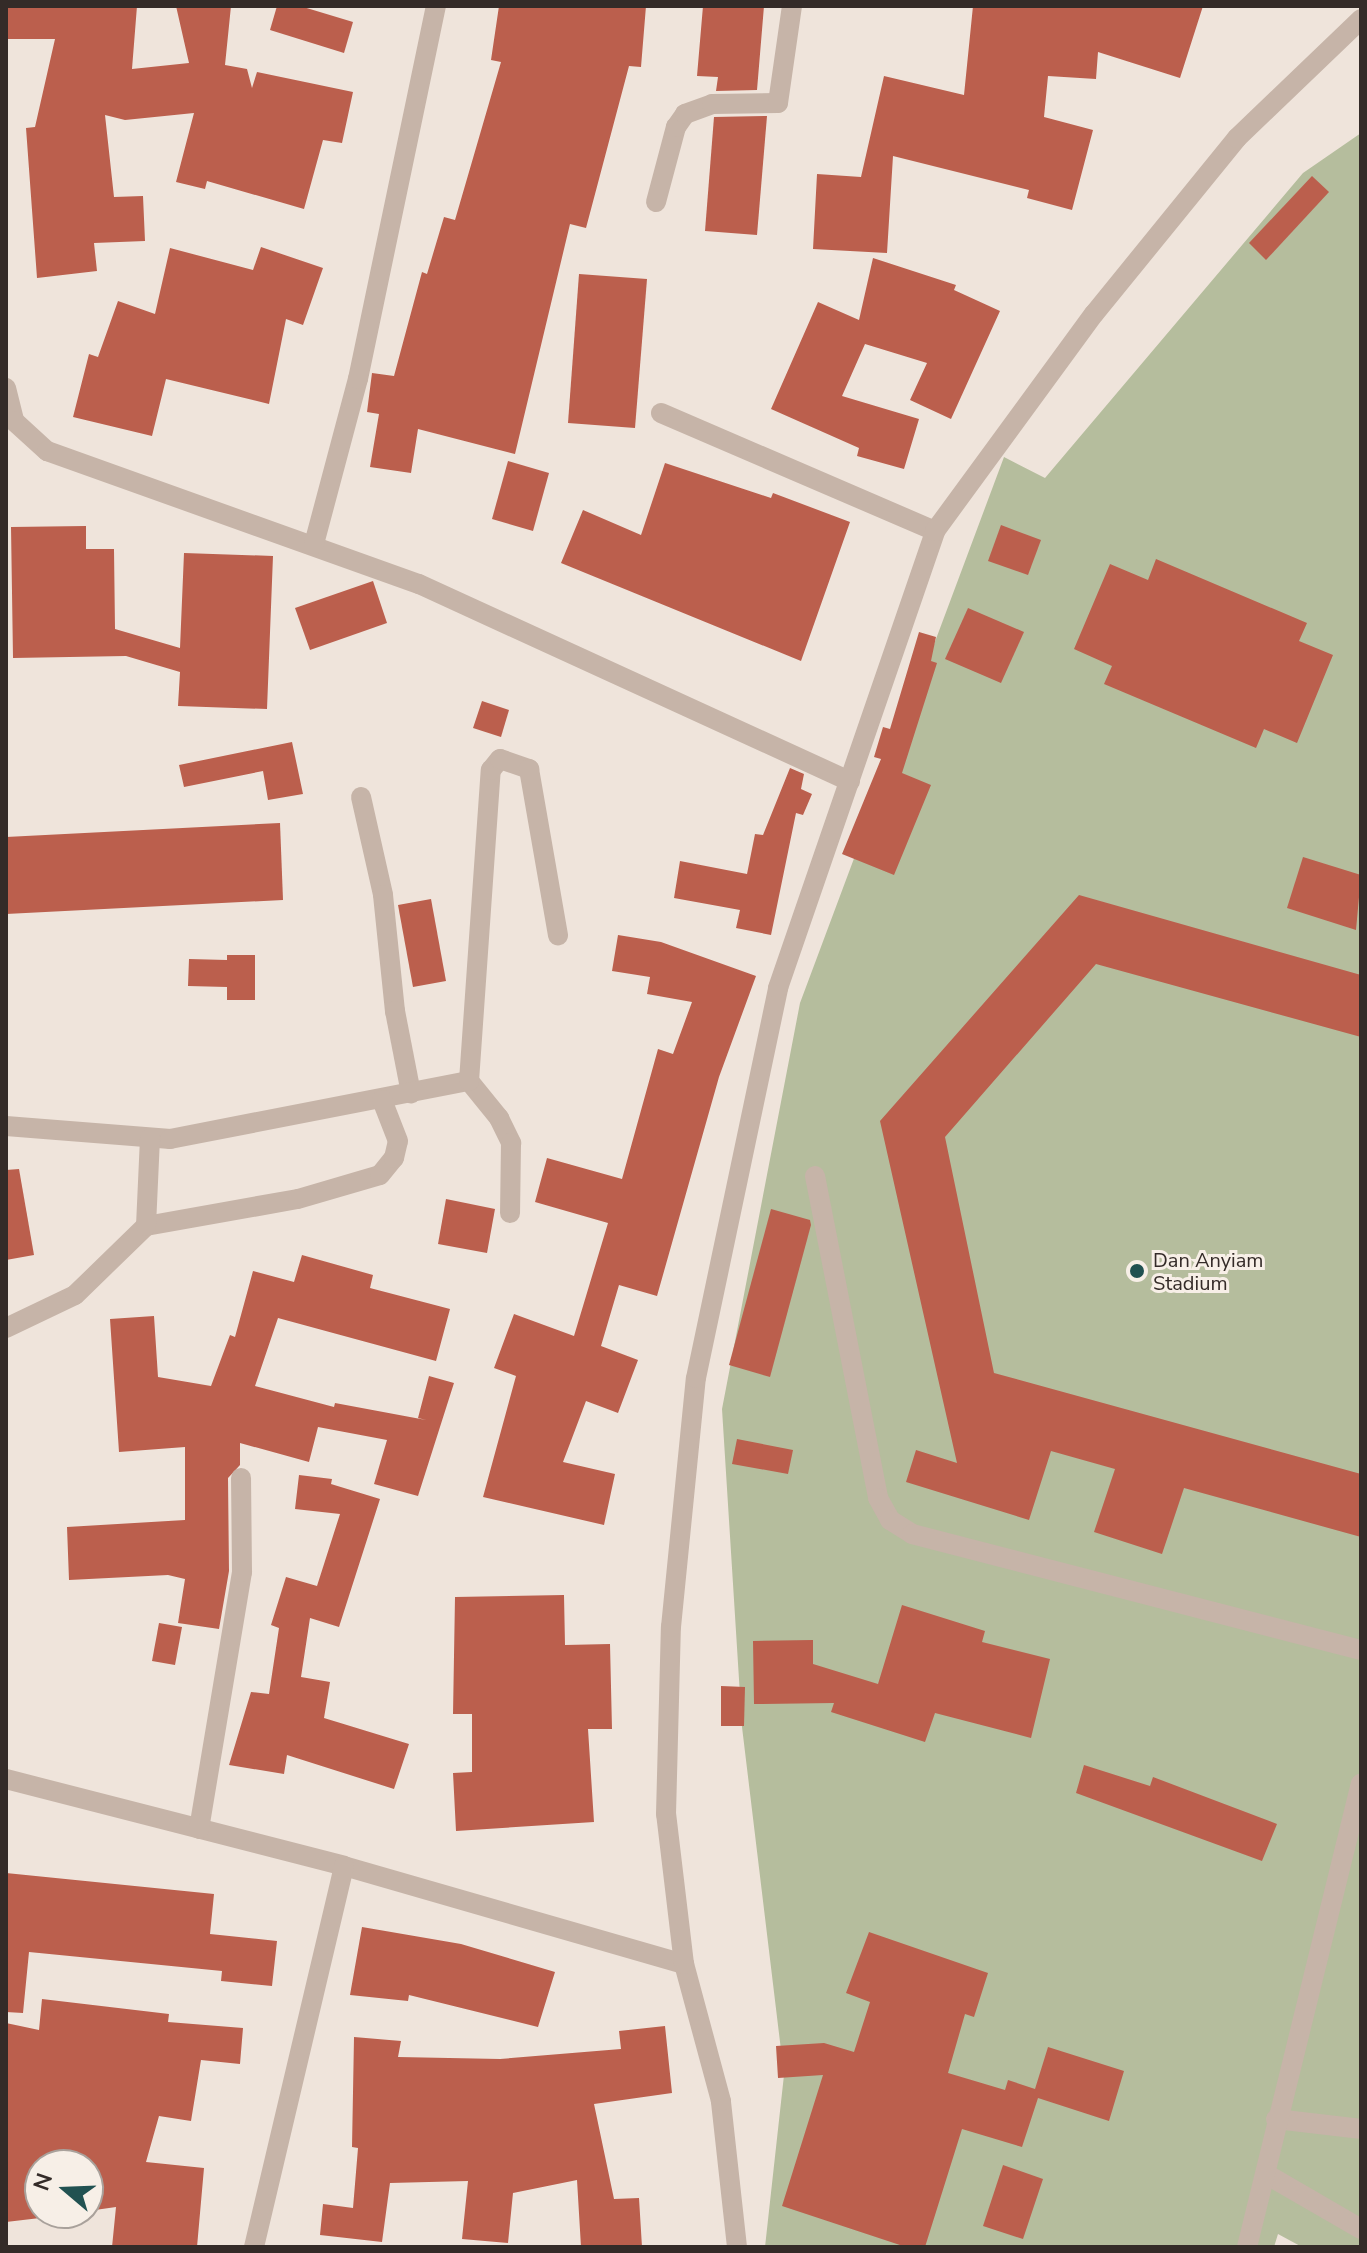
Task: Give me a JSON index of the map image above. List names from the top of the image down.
{
  "places": ["Dan Anyiam Stadium"],
  "north": "left"
}
